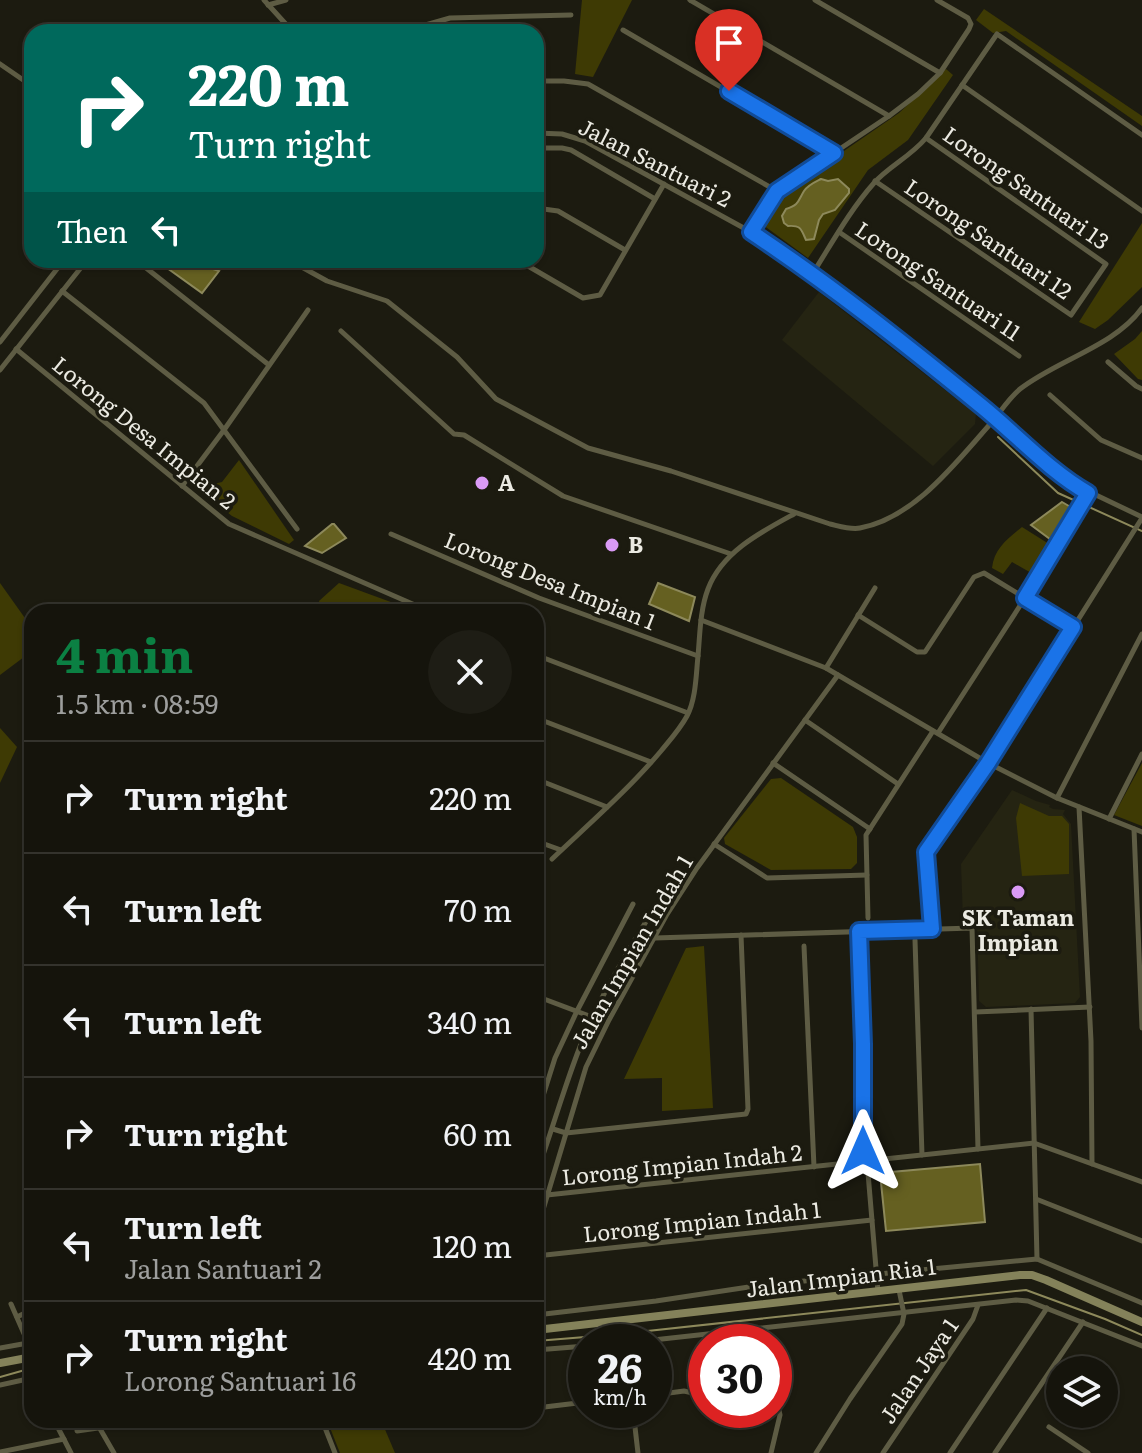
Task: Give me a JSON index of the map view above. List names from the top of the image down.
{
  "streets": {
    "street": [
      "Jalan Santuari 2",
      "Lorong Santuari 13",
      "Lorong Santuari 12",
      "Lorong Santuari 11",
      "Lorong Desa Impian 2",
      "Lorong Desa Impian 1",
      "Jalan Impian Indah 1",
      "Lorong Impian Indah 2",
      "Lorong Impian Indah 1",
      "Jalan Impian Ria 1",
      "Jalan Jaya 1"
    ]
  },
  "crossings": [
    ["Lorong Santuari 13", "Lorong Santuari 12"],
    ["Jalan Impian Indah 1", "Lorong Impian Indah 2"]
  ],
  "places": ["A", "B", "SK Taman Impian"],
  "page": {
    "turn": ["220 m", "Turn right"],
    "then": "Then",
    "heading": ["4 min", "1.5 km · 08:59"],
    "list": [
      {
        "name": "Turn right",
        "value": "220 m"
      },
      {
        "name": "Turn left",
        "value": "70 m"
      },
      {
        "name": "Turn left",
        "value": "340 m"
      },
      {
        "name": "Turn right",
        "value": "60 m"
      },
      {
        "name": "Turn left",
        "note": "Jalan Santuari 2",
        "value": "120 m"
      },
      {
        "name": "Turn right",
        "note": "Lorong Santuari 16",
        "value": "420 m"
      }
    ],
    "speed": "26 km/h",
    "limit": "30"
  }
}
